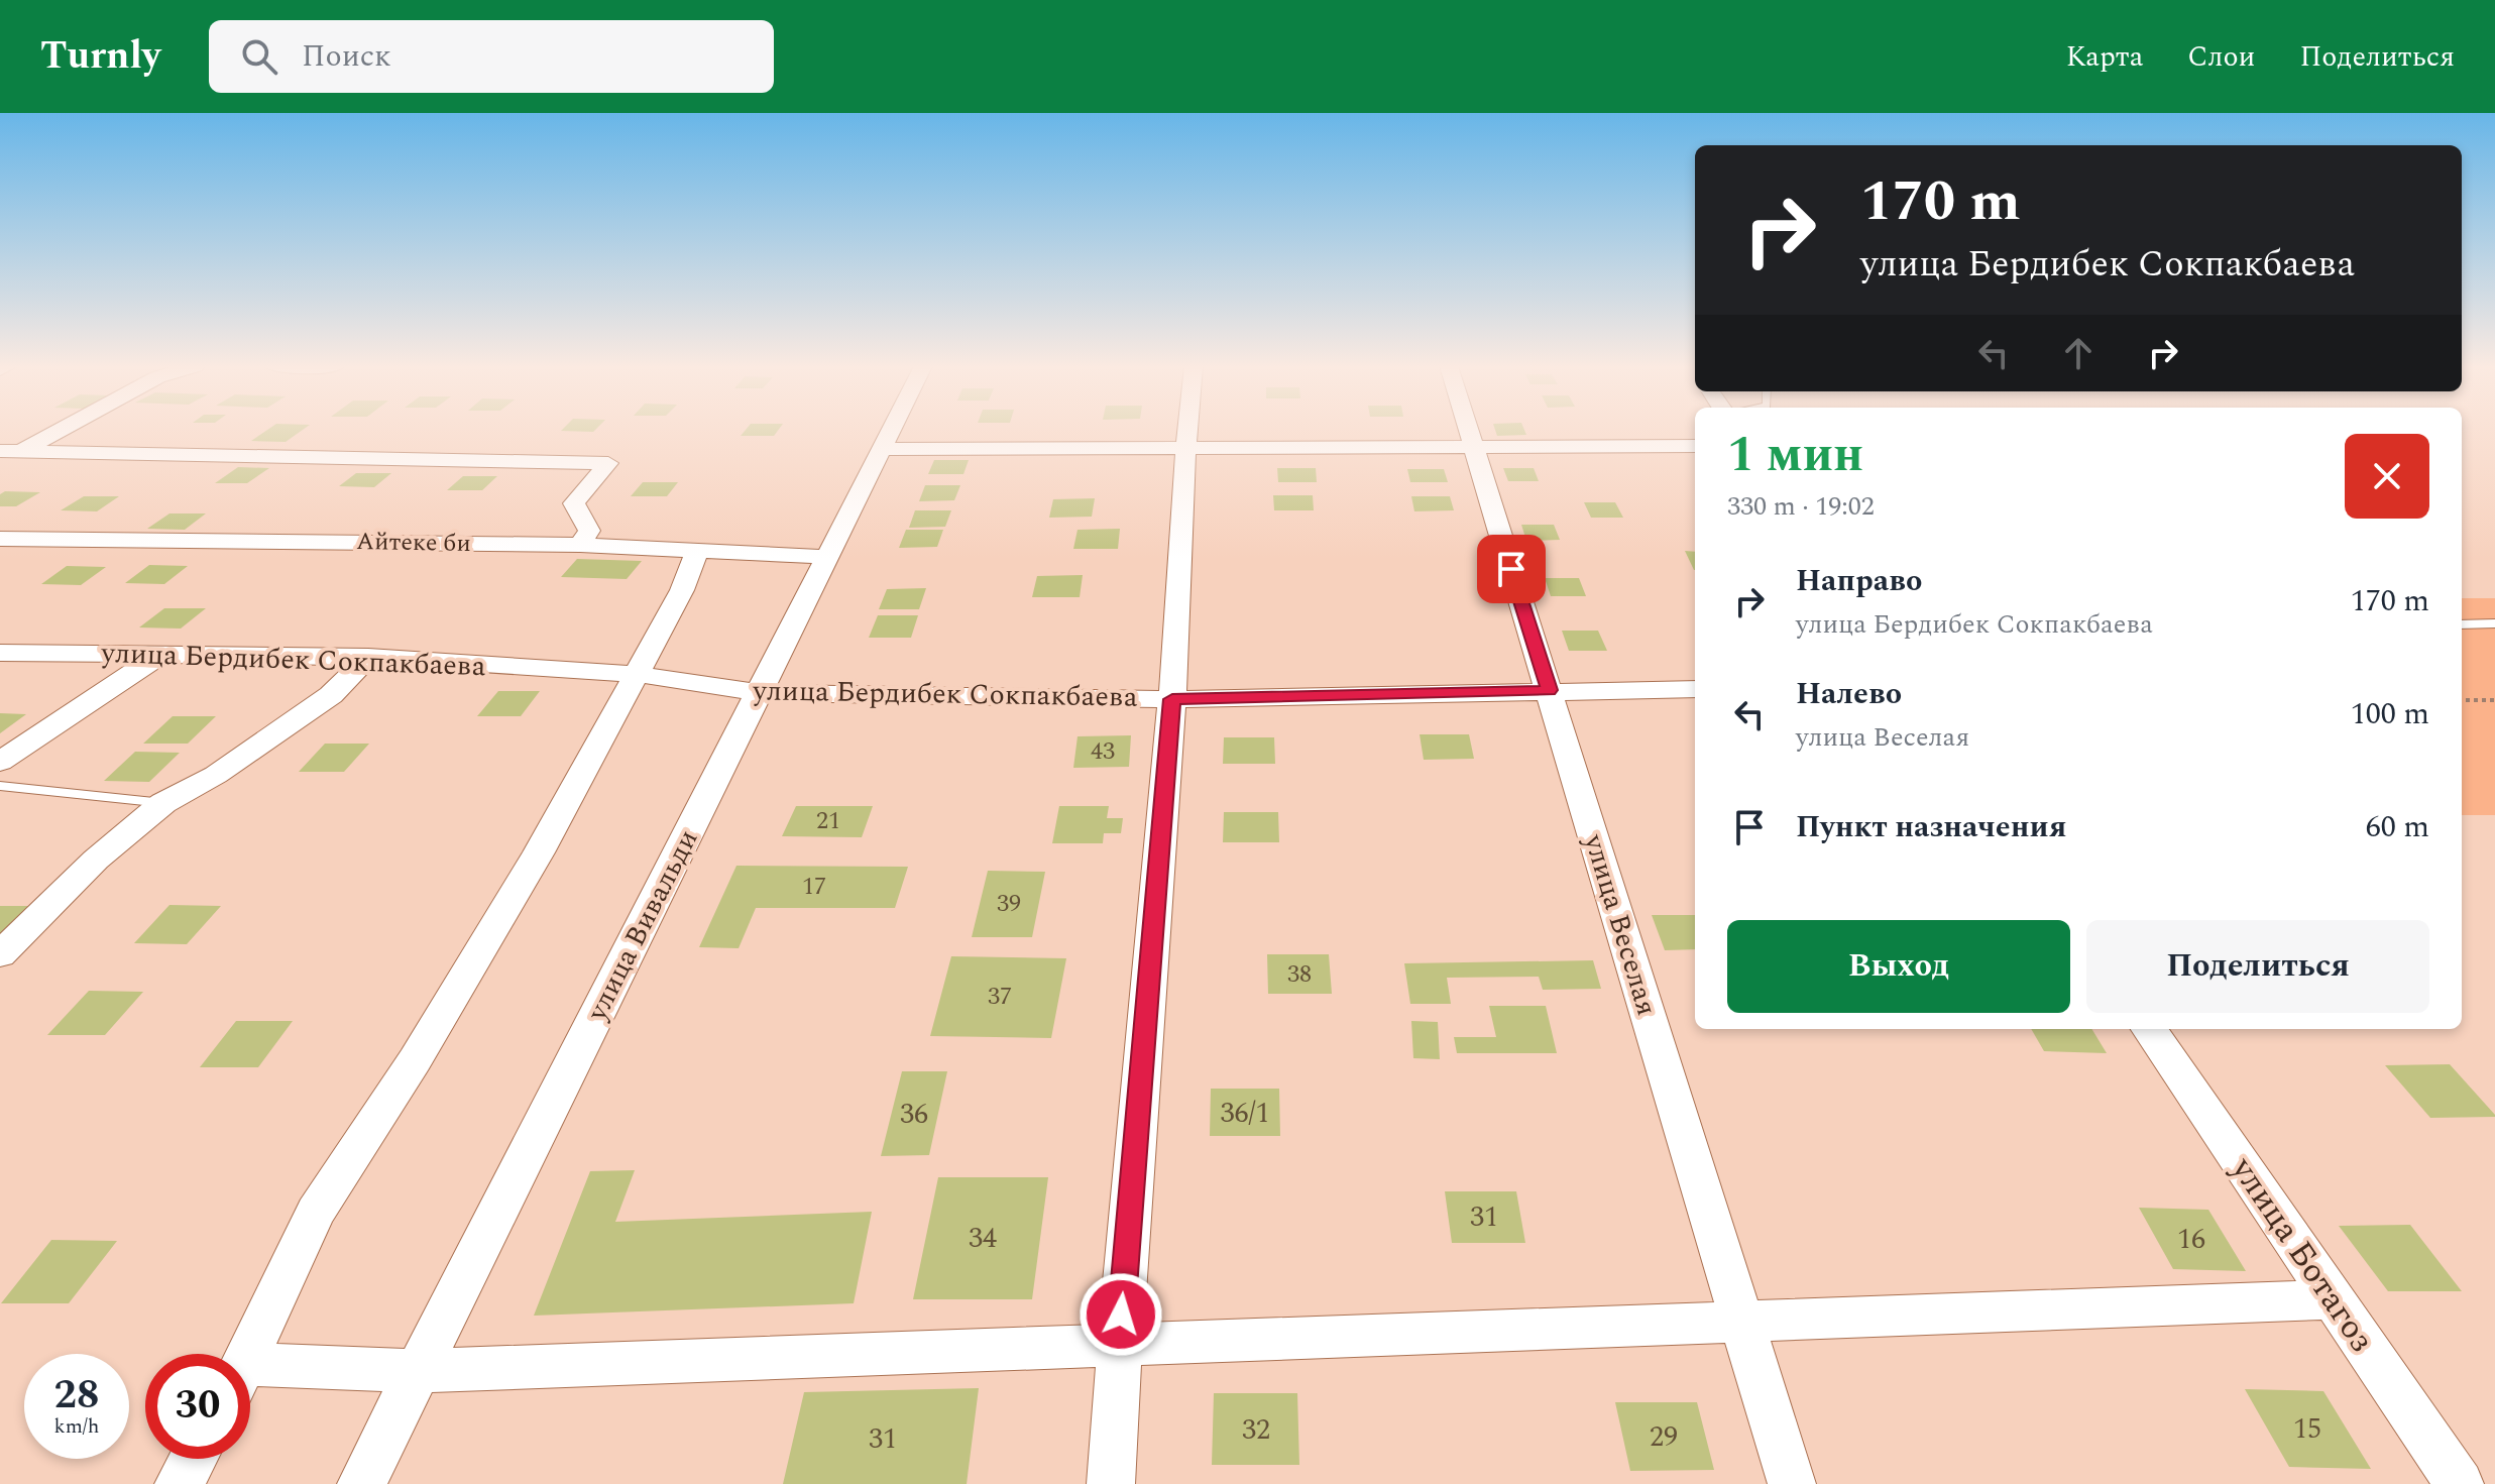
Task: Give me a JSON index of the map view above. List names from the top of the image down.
{
  "streets": {
    "street": [
      "Айтеке би",
      "улица Бердибек Сокпакбаева",
      "улица Вивальди",
      "улица Веселая",
      "улица Ботагоз"
    ]
  },
  "crossings": [
    ["Айтеке би", "улица Вивальди"],
    ["улица Бердибек Сокпакбаева", "улица Вивальди"],
    ["улица Бердибек Сокпакбаева", "улица Веселая"]
  ],
  "house_numbers": [
    "43",
    "21",
    "17",
    "39",
    "38",
    "37",
    "36/1",
    "36",
    "31",
    "34",
    "16",
    "15",
    "32",
    "29",
    "31"
  ],
  "page": {
    "header": "Turnly",
    "search": "Поиск",
    "nav": ["Карта", "Слои", "Поделиться"],
    "turn": ["170 m", "улица Бердибек Сокпакбаева"],
    "heading": ["1 мин", "330 m · 19:02"],
    "list": [
      {
        "name": "Направо",
        "note": "улица Бердибек Сокпакбаева",
        "value": "170 m"
      },
      {
        "name": "Налево",
        "note": "улица Веселая",
        "value": "100 m"
      },
      {
        "name": "Пункт назначения",
        "value": "60 m"
      }
    ],
    "buttons": ["Выход", "Поделиться"],
    "speed": "28 km/h",
    "limit": "30"
  }
}
